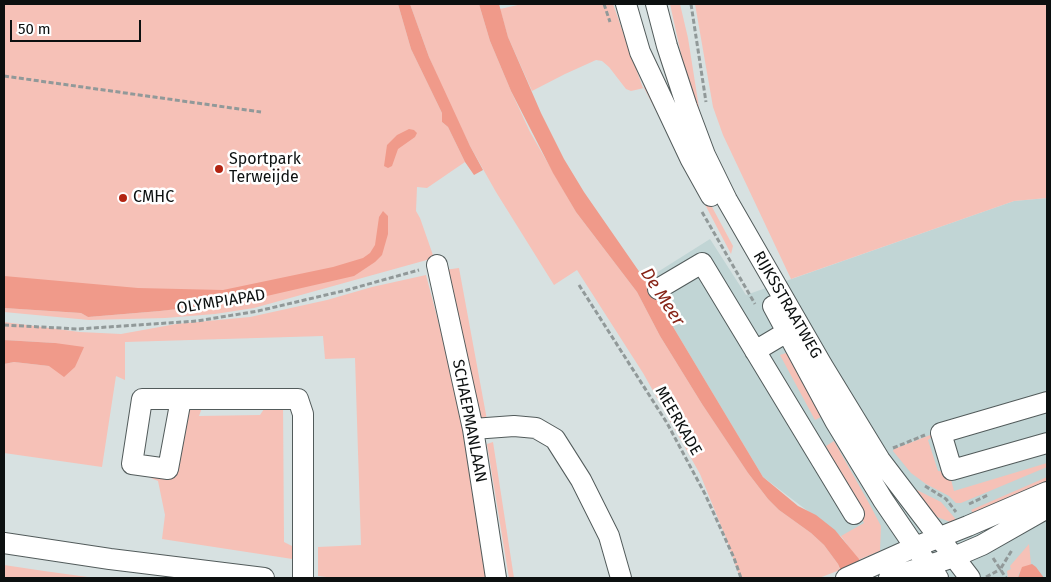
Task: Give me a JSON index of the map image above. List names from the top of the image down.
{
  "streets": {
    "street": ["RIJKSSTRAATWEG", "SCHAEPMANLAAN"],
    "path": ["OLYMPIAPAD", "MEERKADE"]
  },
  "crossings": [
    ["OLYMPIAPAD", "SCHAEPMANLAAN"]
  ],
  "water": ["De Meer"],
  "places": ["Sportpark Terweijde", "CMHC"],
  "scale_bar": "50 m"
}
